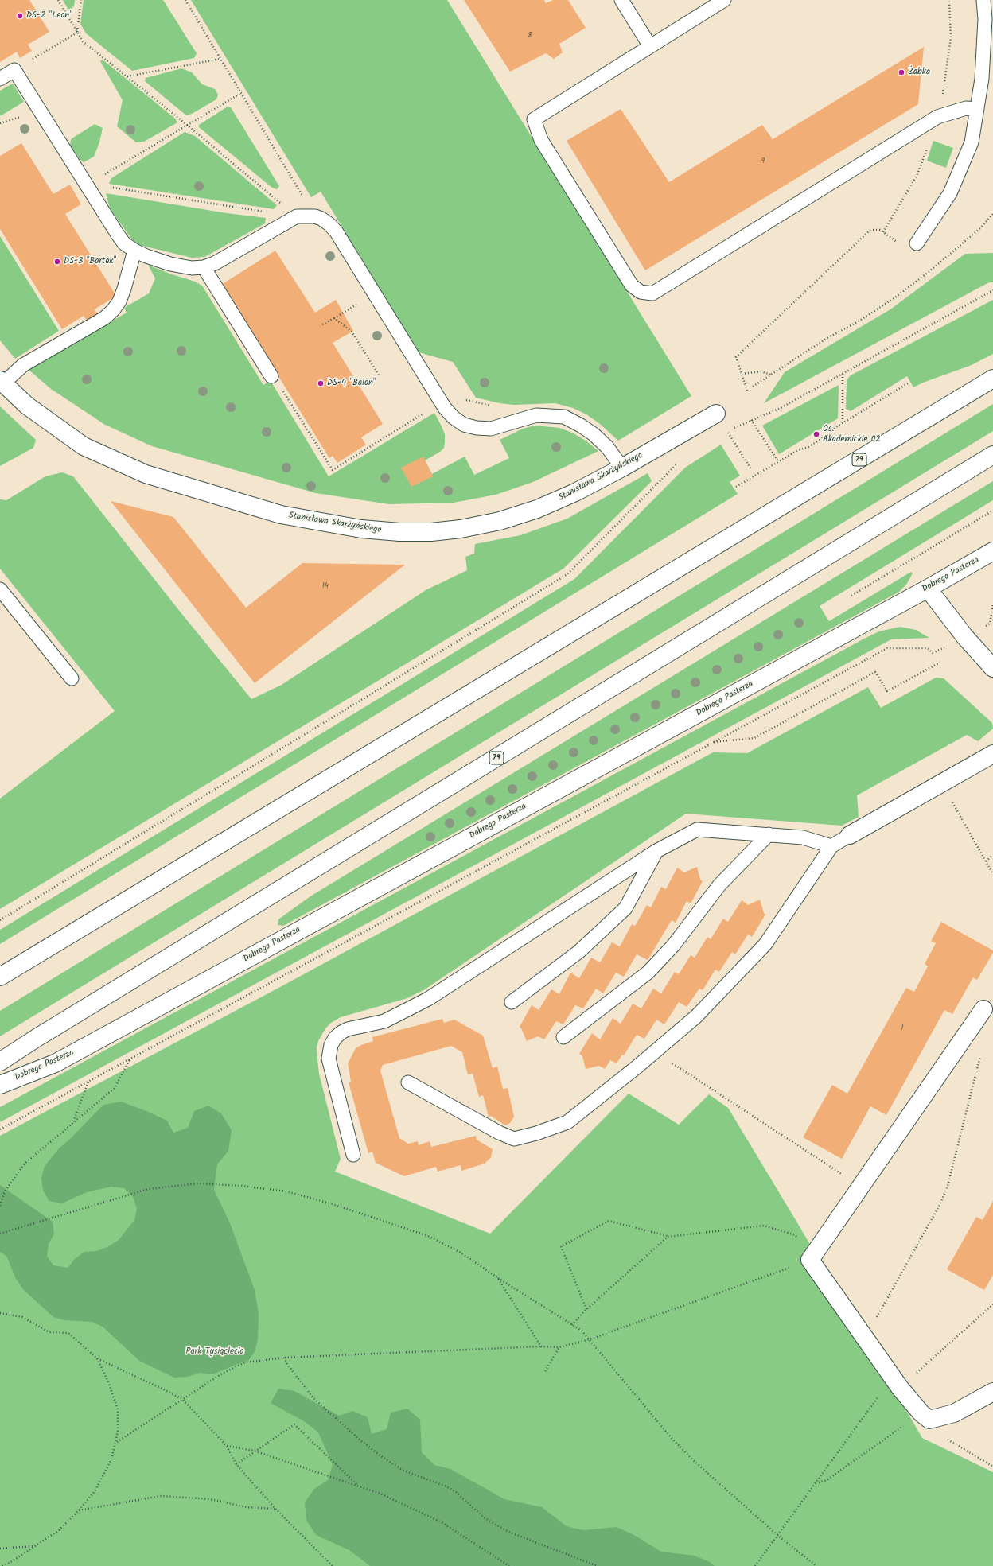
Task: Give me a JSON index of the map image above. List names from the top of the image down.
{
  "streets": {
    "street": ["79", "Stanisława Skarżyńskiego", "Dobrego Pasterza"]
  },
  "parks": ["Park Tysiąclecia"],
  "places": [
    "DS-2 \"Leon\"",
    "Żabka",
    "DS-3 \"Bartek\"",
    "DS-4 \"Balon\"",
    "Os. Akademickie 02"
  ],
  "house_numbers": [
    "8",
    "9",
    "14",
    "1"
  ]
}
